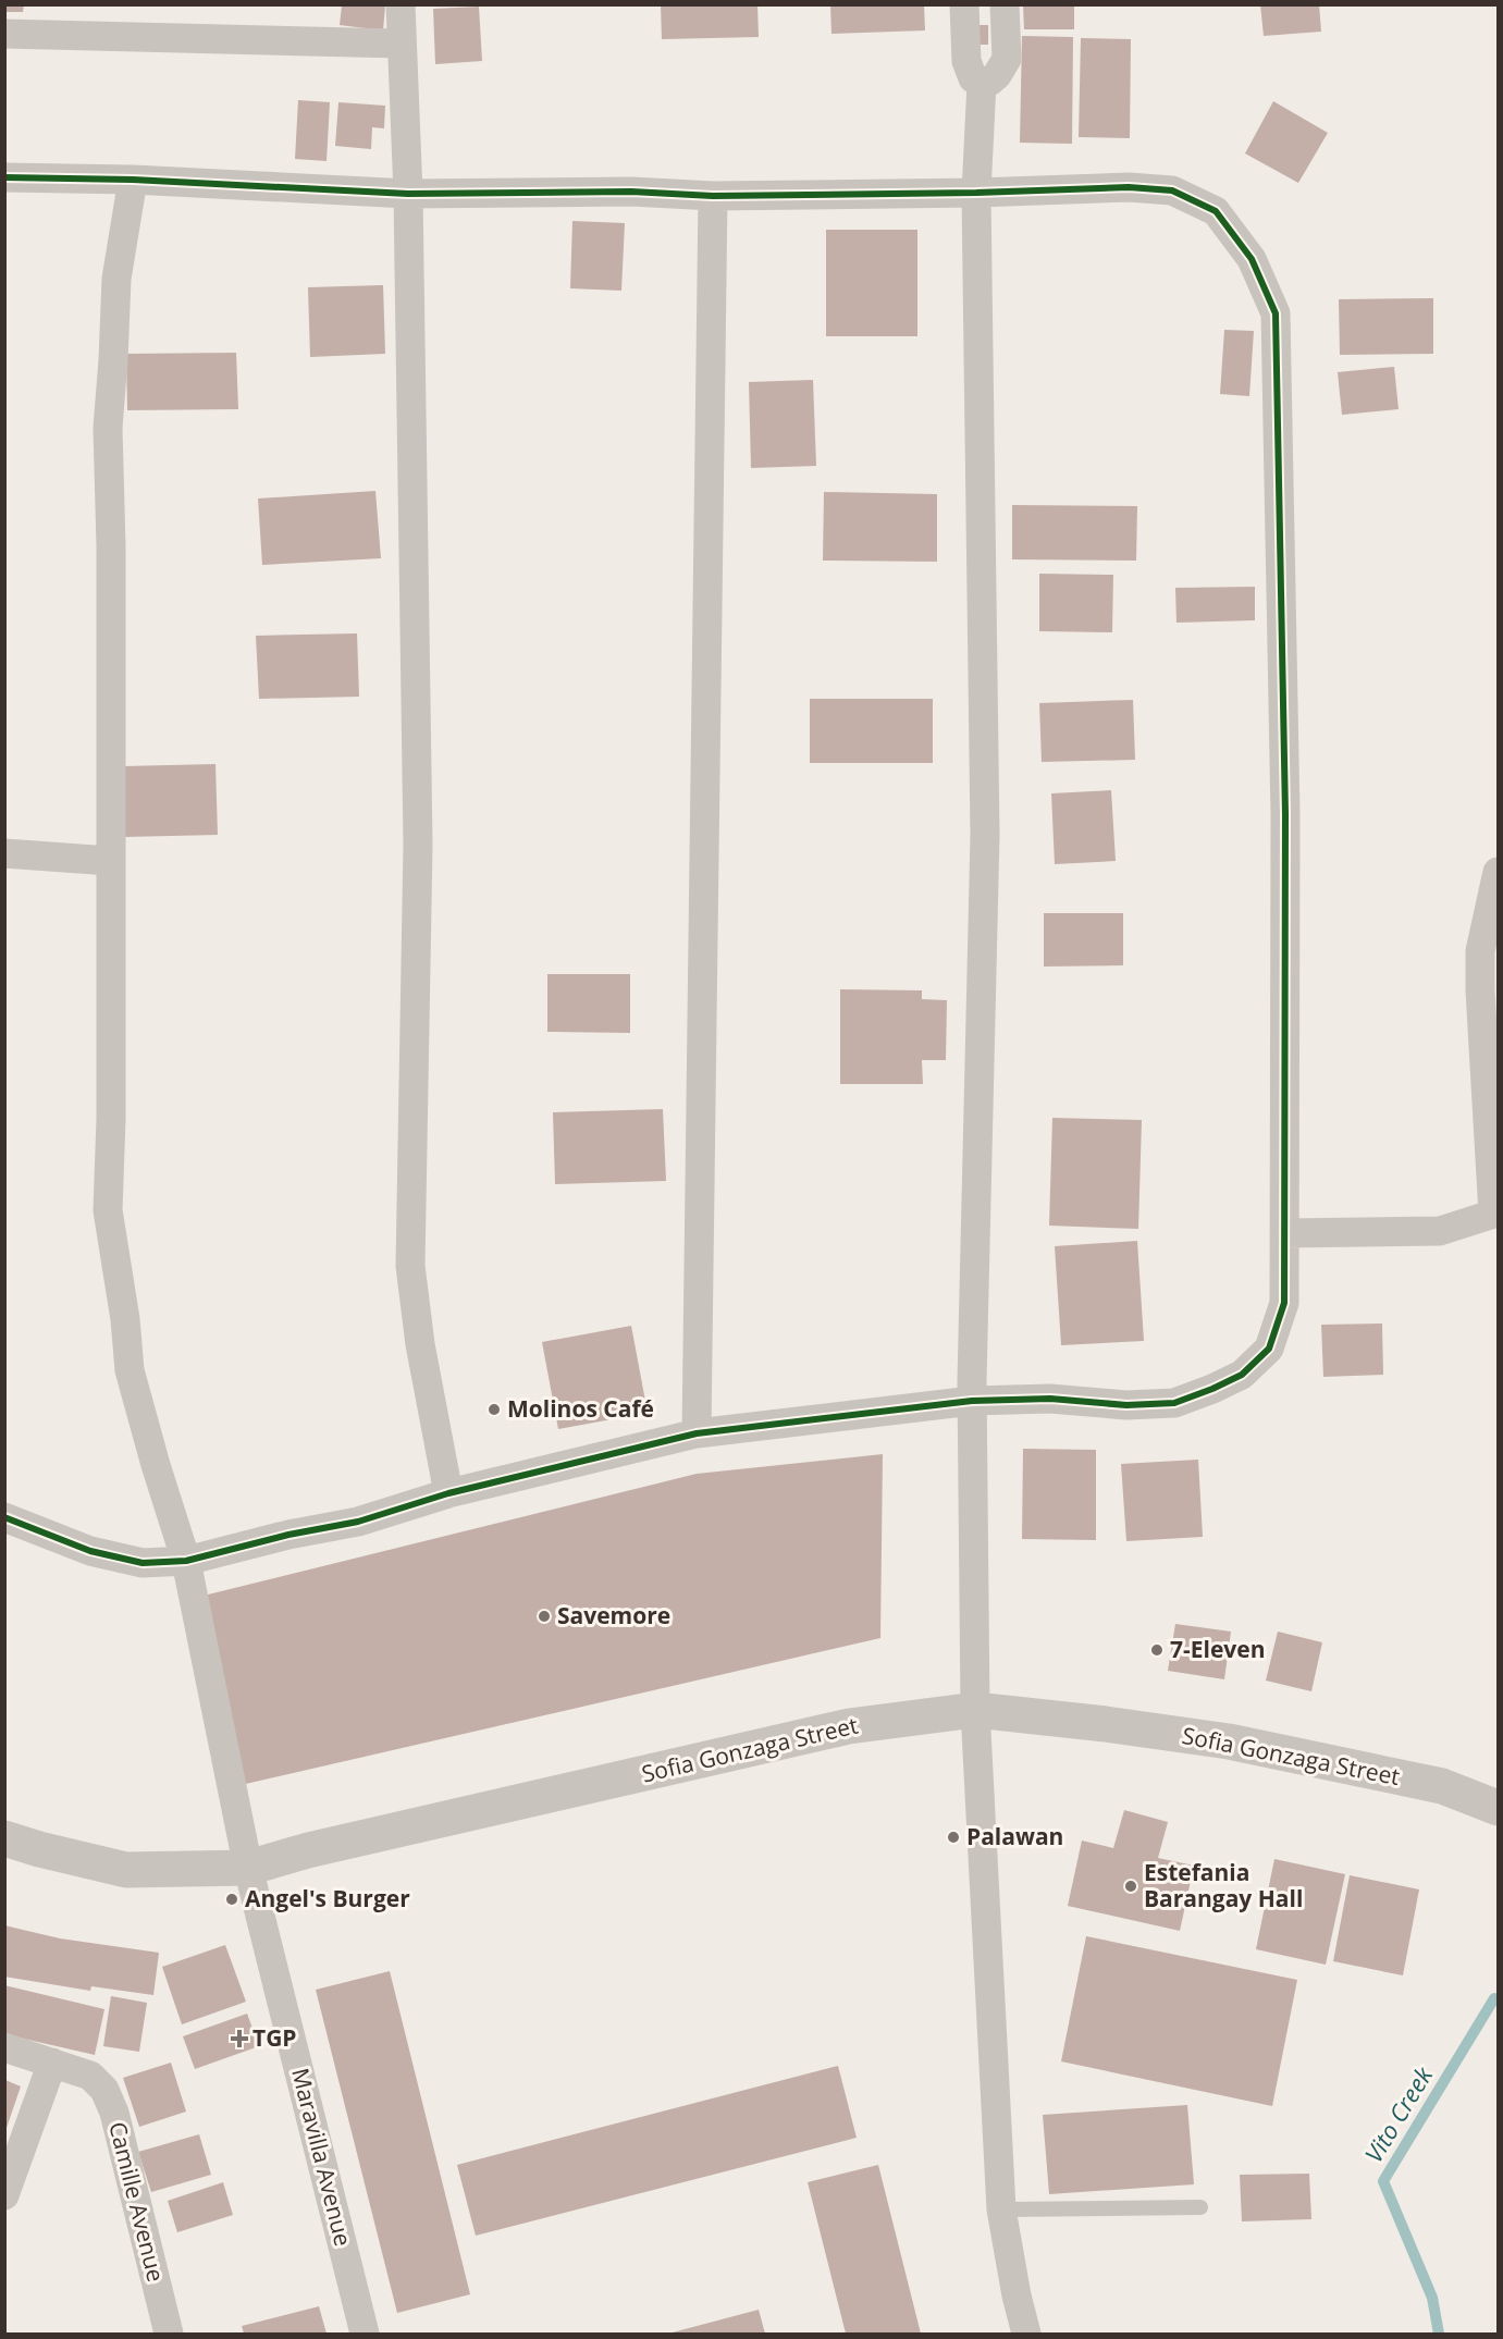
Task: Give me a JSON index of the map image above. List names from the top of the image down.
{
  "streets": {
    "street": ["Sofia Gonzaga Street", "Maravilla Avenue", "Camille Avenue"]
  },
  "crossings": [
    ["Sofia Gonzaga Street", "Maravilla Avenue"]
  ],
  "water": ["Vito Creek"],
  "places": {
    "other": [
      "Molinos Café",
      "Savemore",
      "7-Eleven",
      "Palawan",
      "Estefania Barangay Hall",
      "Angel's Burger"
    ],
    "health": ["TGP"]
  }
}
